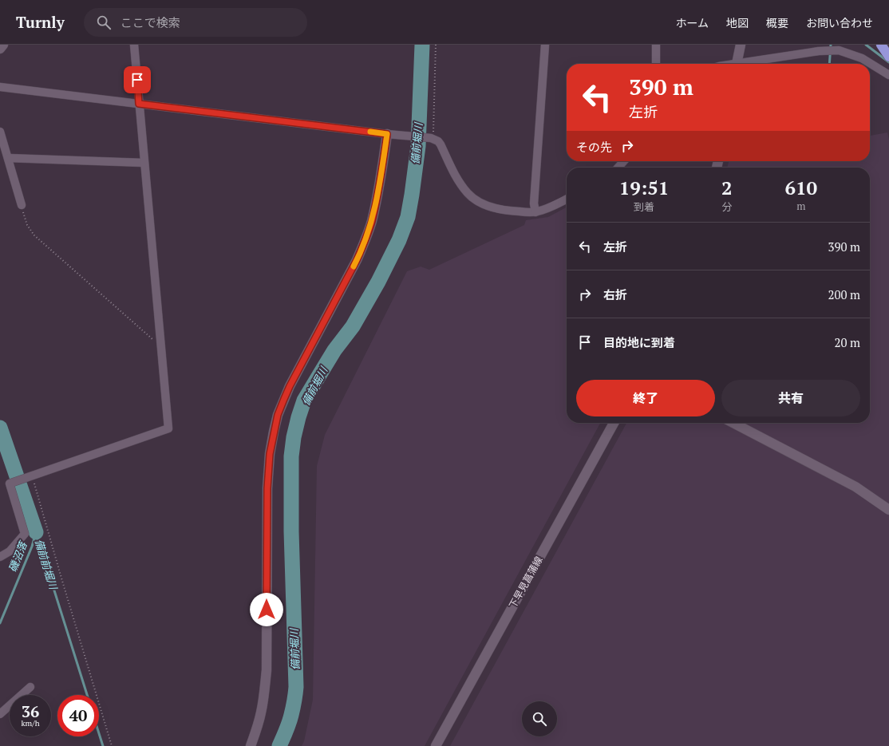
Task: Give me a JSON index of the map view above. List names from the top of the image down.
{
  "streets": {
    "street": ["下早見菖蒲線"]
  },
  "water": ["備前堀川", "磯沼落", "備前前堀川"],
  "page": {
    "header": "Turnly",
    "search": "ここで検索",
    "nav": [
      "ホーム",
      "地図",
      "概要",
      "お問い合わせ"
    ],
    "turn": ["390 m", "左折"],
    "then": "その先",
    "eta": [
      "19:51",
      "到着",
      "2",
      "分",
      "610",
      "m"
    ],
    "list": [
      {
        "name": "左折",
        "value": "390 m"
      },
      {
        "name": "右折",
        "value": "200 m"
      },
      {
        "name": "目的地に到着",
        "value": "20 m"
      }
    ],
    "buttons": ["終了", "共有"],
    "speed": "36 km/h",
    "limit": "40"
  }
}
